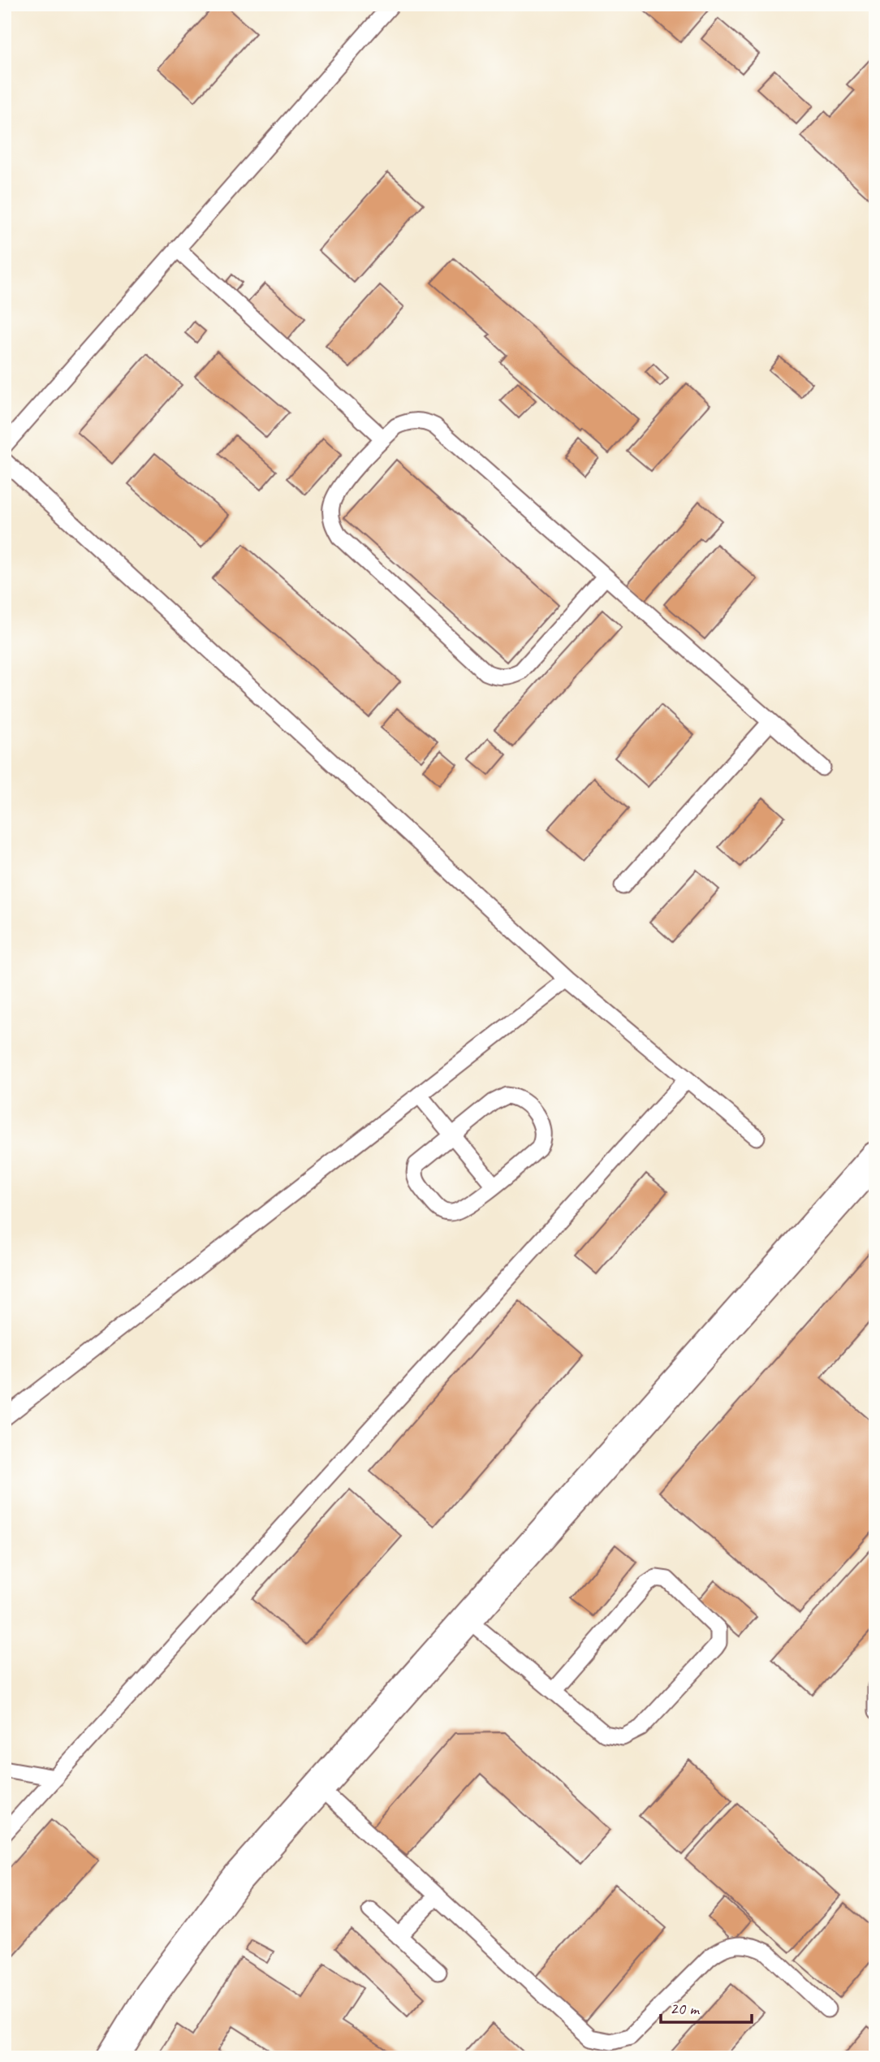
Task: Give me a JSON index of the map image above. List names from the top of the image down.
{
  "scale_bar": "20 m"
}
